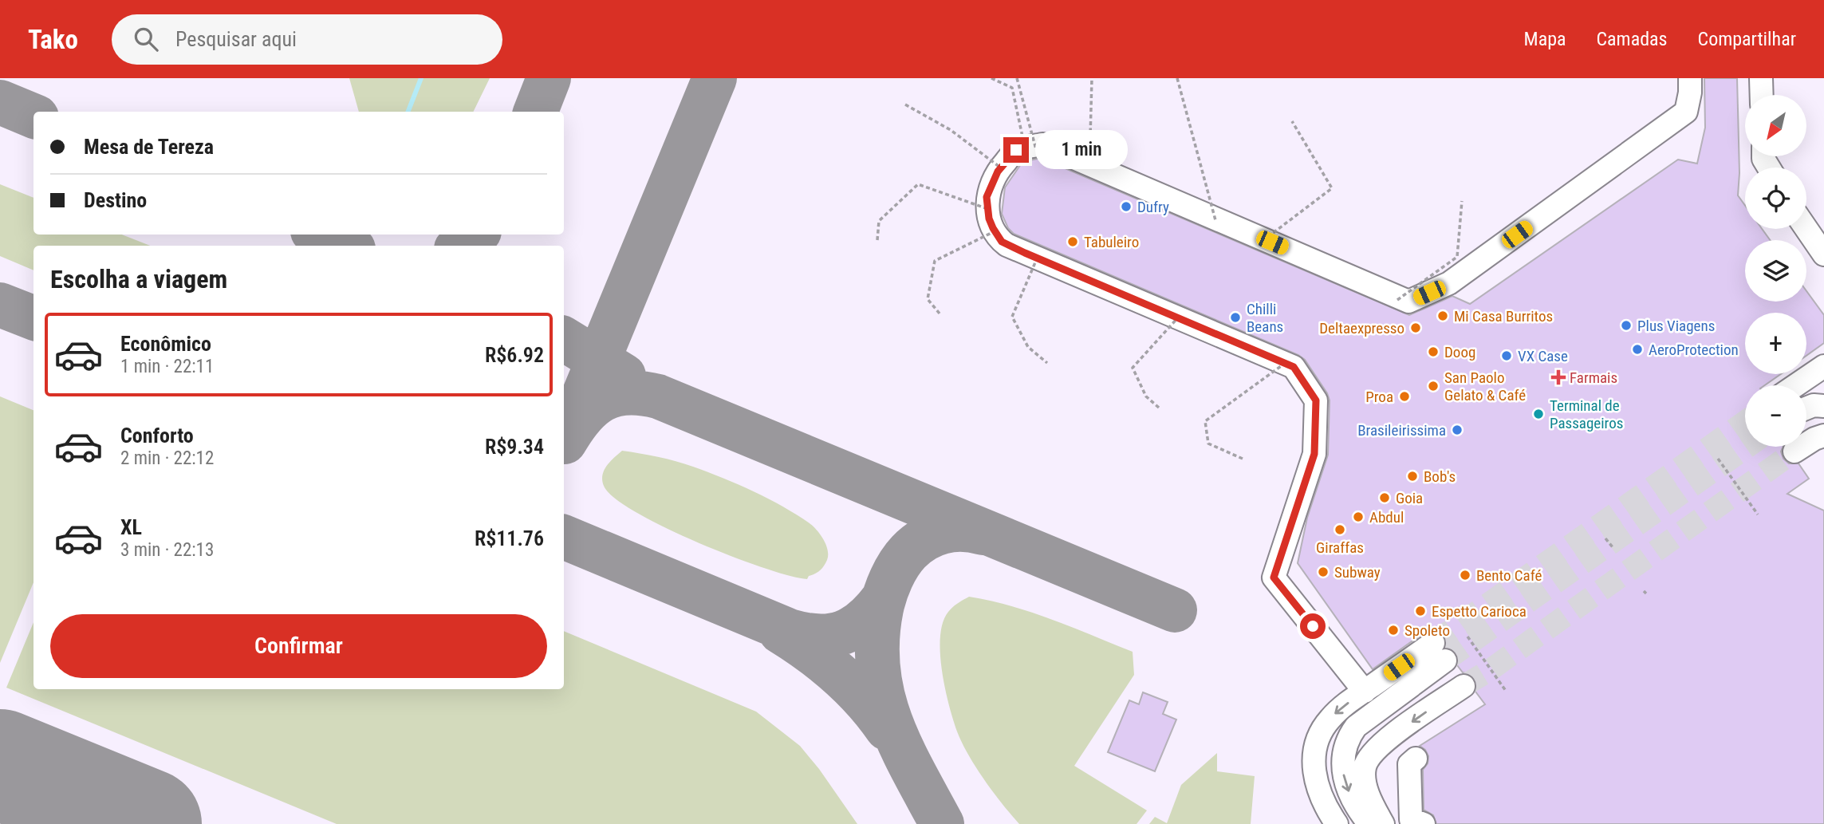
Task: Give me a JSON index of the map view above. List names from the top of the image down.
{
  "places": {
    "other": [
      "Dufry",
      "Tabuleiro",
      "Mi Casa Burritos",
      "Chilli Beans",
      "Plus Viagens",
      "Deltaexpresso",
      "AeroProtection",
      "Doog",
      "VX Case",
      "San Paolo Gelato & Café",
      "Proa",
      "Terminal de Passageiros",
      "Brasileirissima",
      "Bob's",
      "Goia",
      "Abdul",
      "Giraffas",
      "Subway",
      "Bento Café",
      "Espetto Carioca",
      "Spoleto"
    ],
    "health": ["Farmais"]
  },
  "north": "bottom left",
  "page": {
    "header": "Tako",
    "search": "Pesquisar aqui",
    "nav": ["Mapa", "Camadas", "Compartilhar"],
    "map_buttons": ["+", "−"],
    "banner": ["Mesa de Tereza", "Destino"],
    "bubble": "1 min",
    "heading": "Escolha a viagem",
    "list": [
      {
        "name": "Econômico",
        "note": "1 min · 22:11",
        "value": "R$6.92"
      },
      {
        "name": "Conforto",
        "note": "2 min · 22:12",
        "value": "R$9.34"
      },
      {
        "name": "XL",
        "note": "3 min · 22:13",
        "value": "R$11.76"
      }
    ],
    "buttons": "Confirmar"
  }
}
